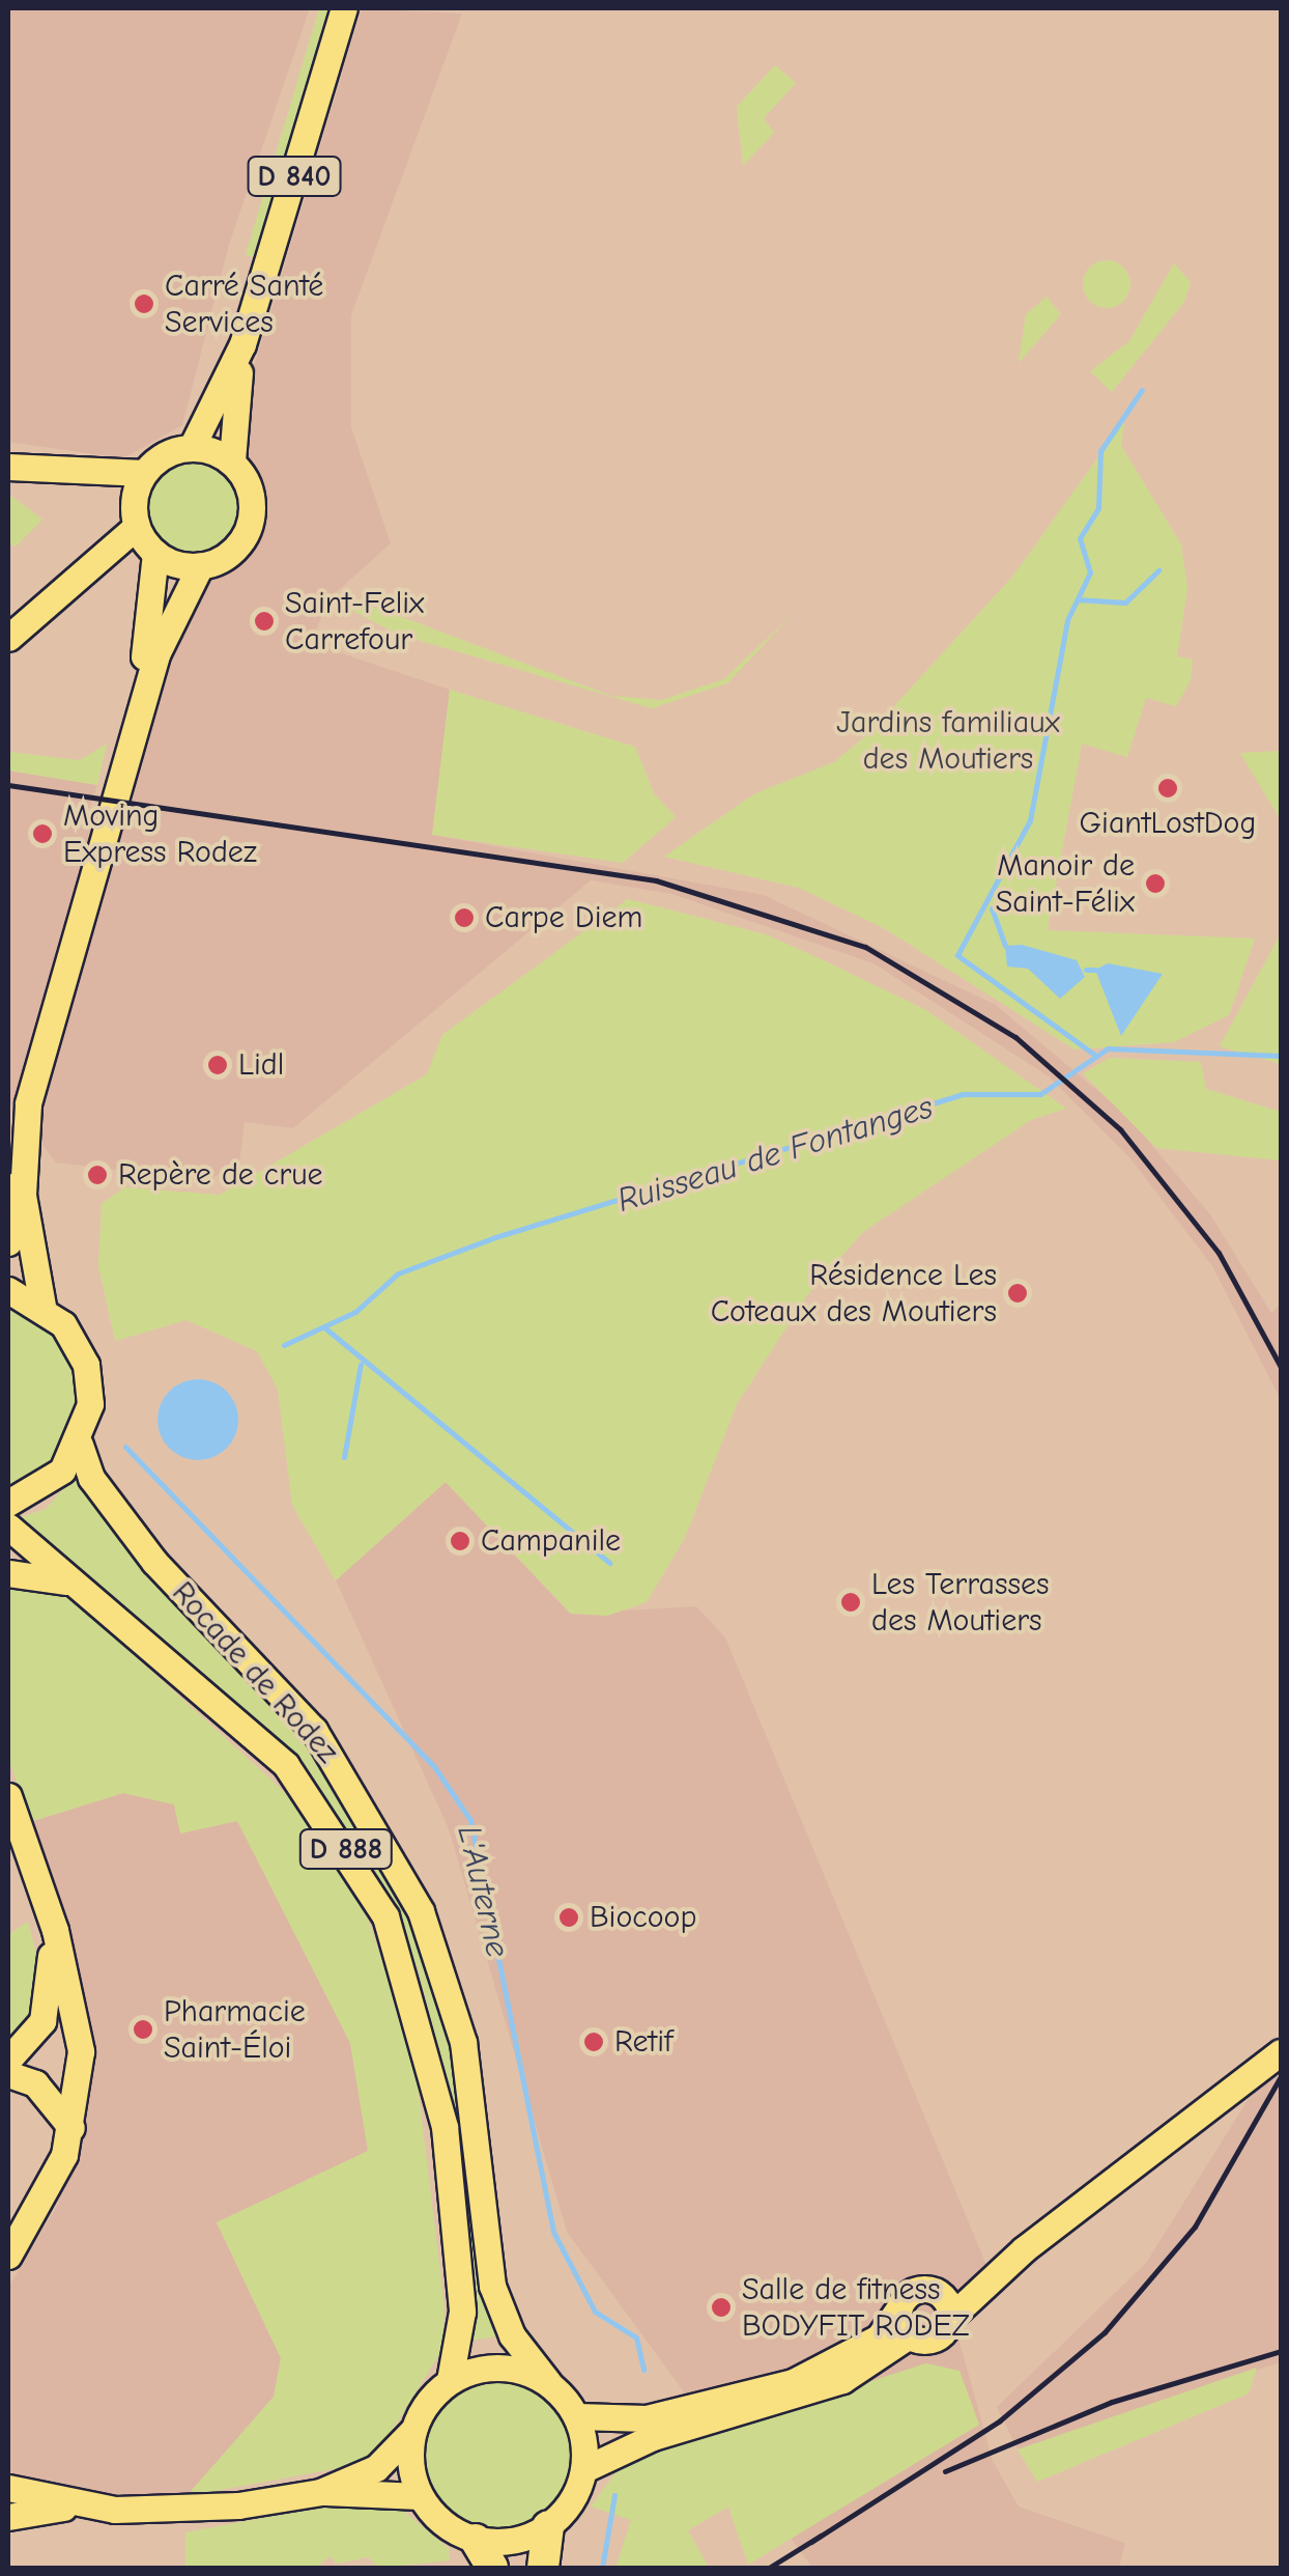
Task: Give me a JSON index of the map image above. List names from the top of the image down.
{
  "streets": {
    "main road": ["D 840", "Rocade de Rodez", "D 888"]
  },
  "water": ["Ruisseau de Fontanges", "L'Auterne"],
  "parks": ["Jardins familiaux des Moutiers"],
  "places": [
    "Carré Santé Services",
    "Saint-Felix Carrefour",
    "GiantLostDog",
    "Moving Express Rodez",
    "Manoir de Saint-Félix",
    "Carpe Diem",
    "Lidl",
    "Repère de crue",
    "Résidence Les Coteaux des Moutiers",
    "Campanile",
    "Les Terrasses des Moutiers",
    "Biocoop",
    "Pharmacie Saint-Éloi",
    "Retif",
    "Salle de fitness BODYFIT RODEZ"
  ]
}
